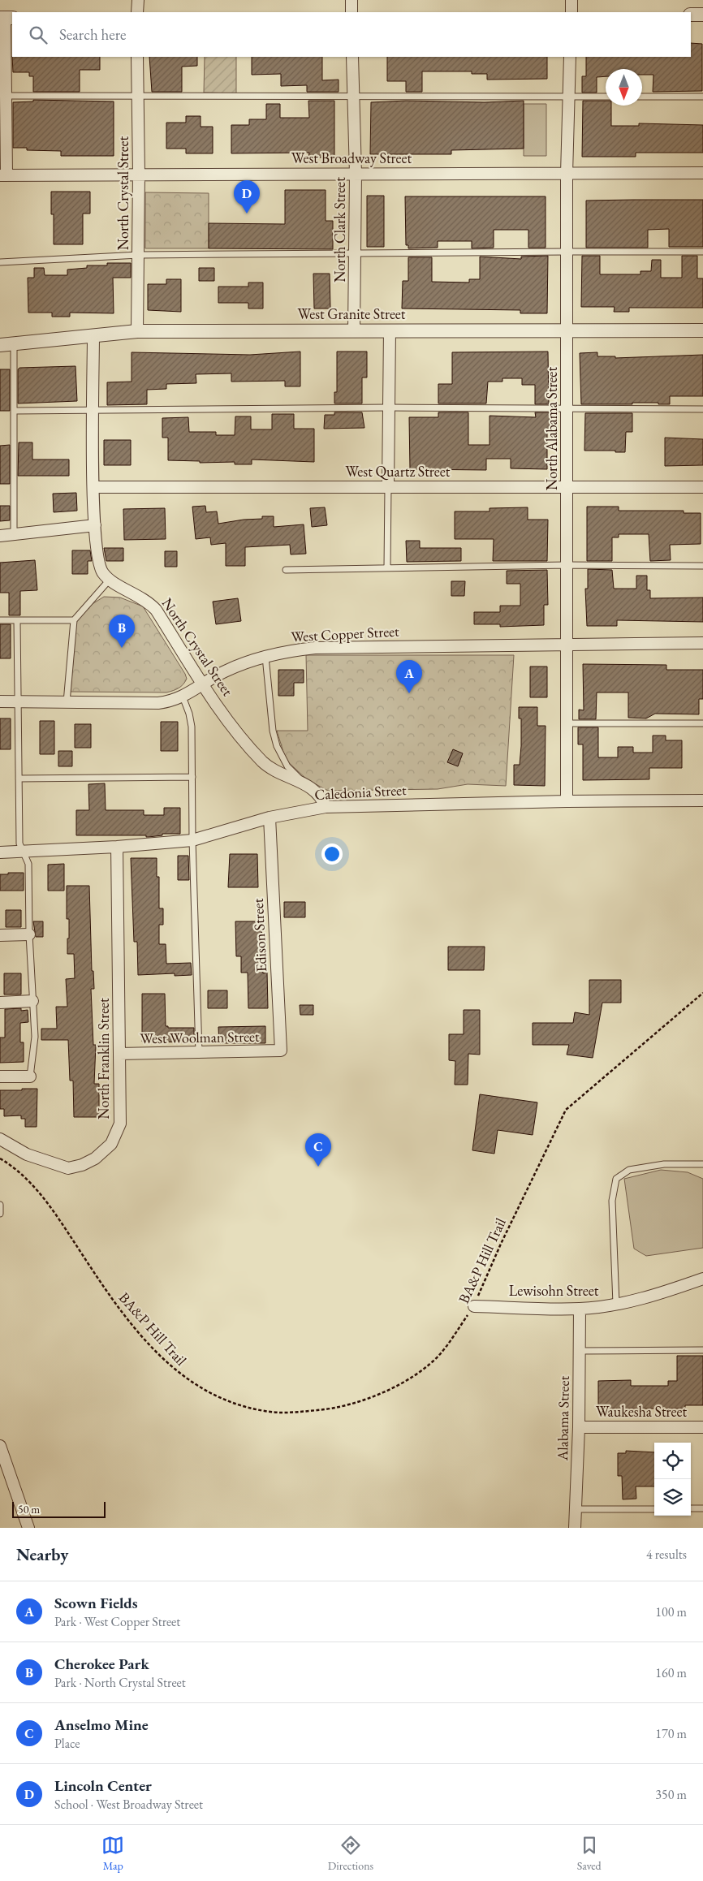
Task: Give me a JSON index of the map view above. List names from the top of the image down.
{
  "streets": {
    "street": [
      "West Broadway Street",
      "North Crystal Street",
      "North Clark Street",
      "West Granite Street",
      "North Alabama Street",
      "West Quartz Street",
      "West Copper Street",
      "Caledonia Street",
      "Edison Street",
      "West Woolman Street",
      "North Franklin Street",
      "Lewisohn Street",
      "Waukesha Street",
      "Alabama Street"
    ],
    "path": ["BA&P Hill Trail"]
  },
  "crossings": [
    ["West Broadway Street", "North Crystal Street"],
    ["West Broadway Street", "North Clark Street"],
    ["West Broadway Street", "North Alabama Street"],
    ["North Crystal Street", "West Granite Street"],
    ["North Crystal Street", "West Copper Street"],
    ["North Crystal Street", "Caledonia Street"],
    ["North Clark Street", "West Granite Street"],
    ["West Granite Street", "North Alabama Street"],
    ["North Alabama Street", "West Quartz Street"],
    ["North Alabama Street", "West Copper Street"],
    ["North Alabama Street", "Caledonia Street"],
    ["Caledonia Street", "Edison Street"],
    ["Caledonia Street", "North Franklin Street"],
    ["Edison Street", "West Woolman Street"],
    ["West Woolman Street", "North Franklin Street"],
    ["BA&P Hill Trail", "Lewisohn Street"],
    ["Lewisohn Street", "Alabama Street"],
    ["Waukesha Street", "Alabama Street"]
  ],
  "scale_bar": "50 m",
  "north": "bottom",
  "page": {
    "search": "Search here",
    "pins": [
      "D",
      "B",
      "A",
      "C"
    ],
    "scale": "50 m",
    "heading": ["Nearby", "4 results"],
    "list": [
      {
        "mark": "A",
        "name": "Scown Fields",
        "note": "Park · West Copper Street",
        "value": "100 m"
      },
      {
        "mark": "B",
        "name": "Cherokee Park",
        "note": "Park · North Crystal Street",
        "value": "160 m"
      },
      {
        "mark": "C",
        "name": "Anselmo Mine",
        "note": "Place",
        "value": "170 m"
      },
      {
        "mark": "D",
        "name": "Lincoln Center",
        "note": "School · West Broadway Street",
        "value": "350 m"
      }
    ],
    "nav": ["Map", "Directions", "Saved"]
  }
}
